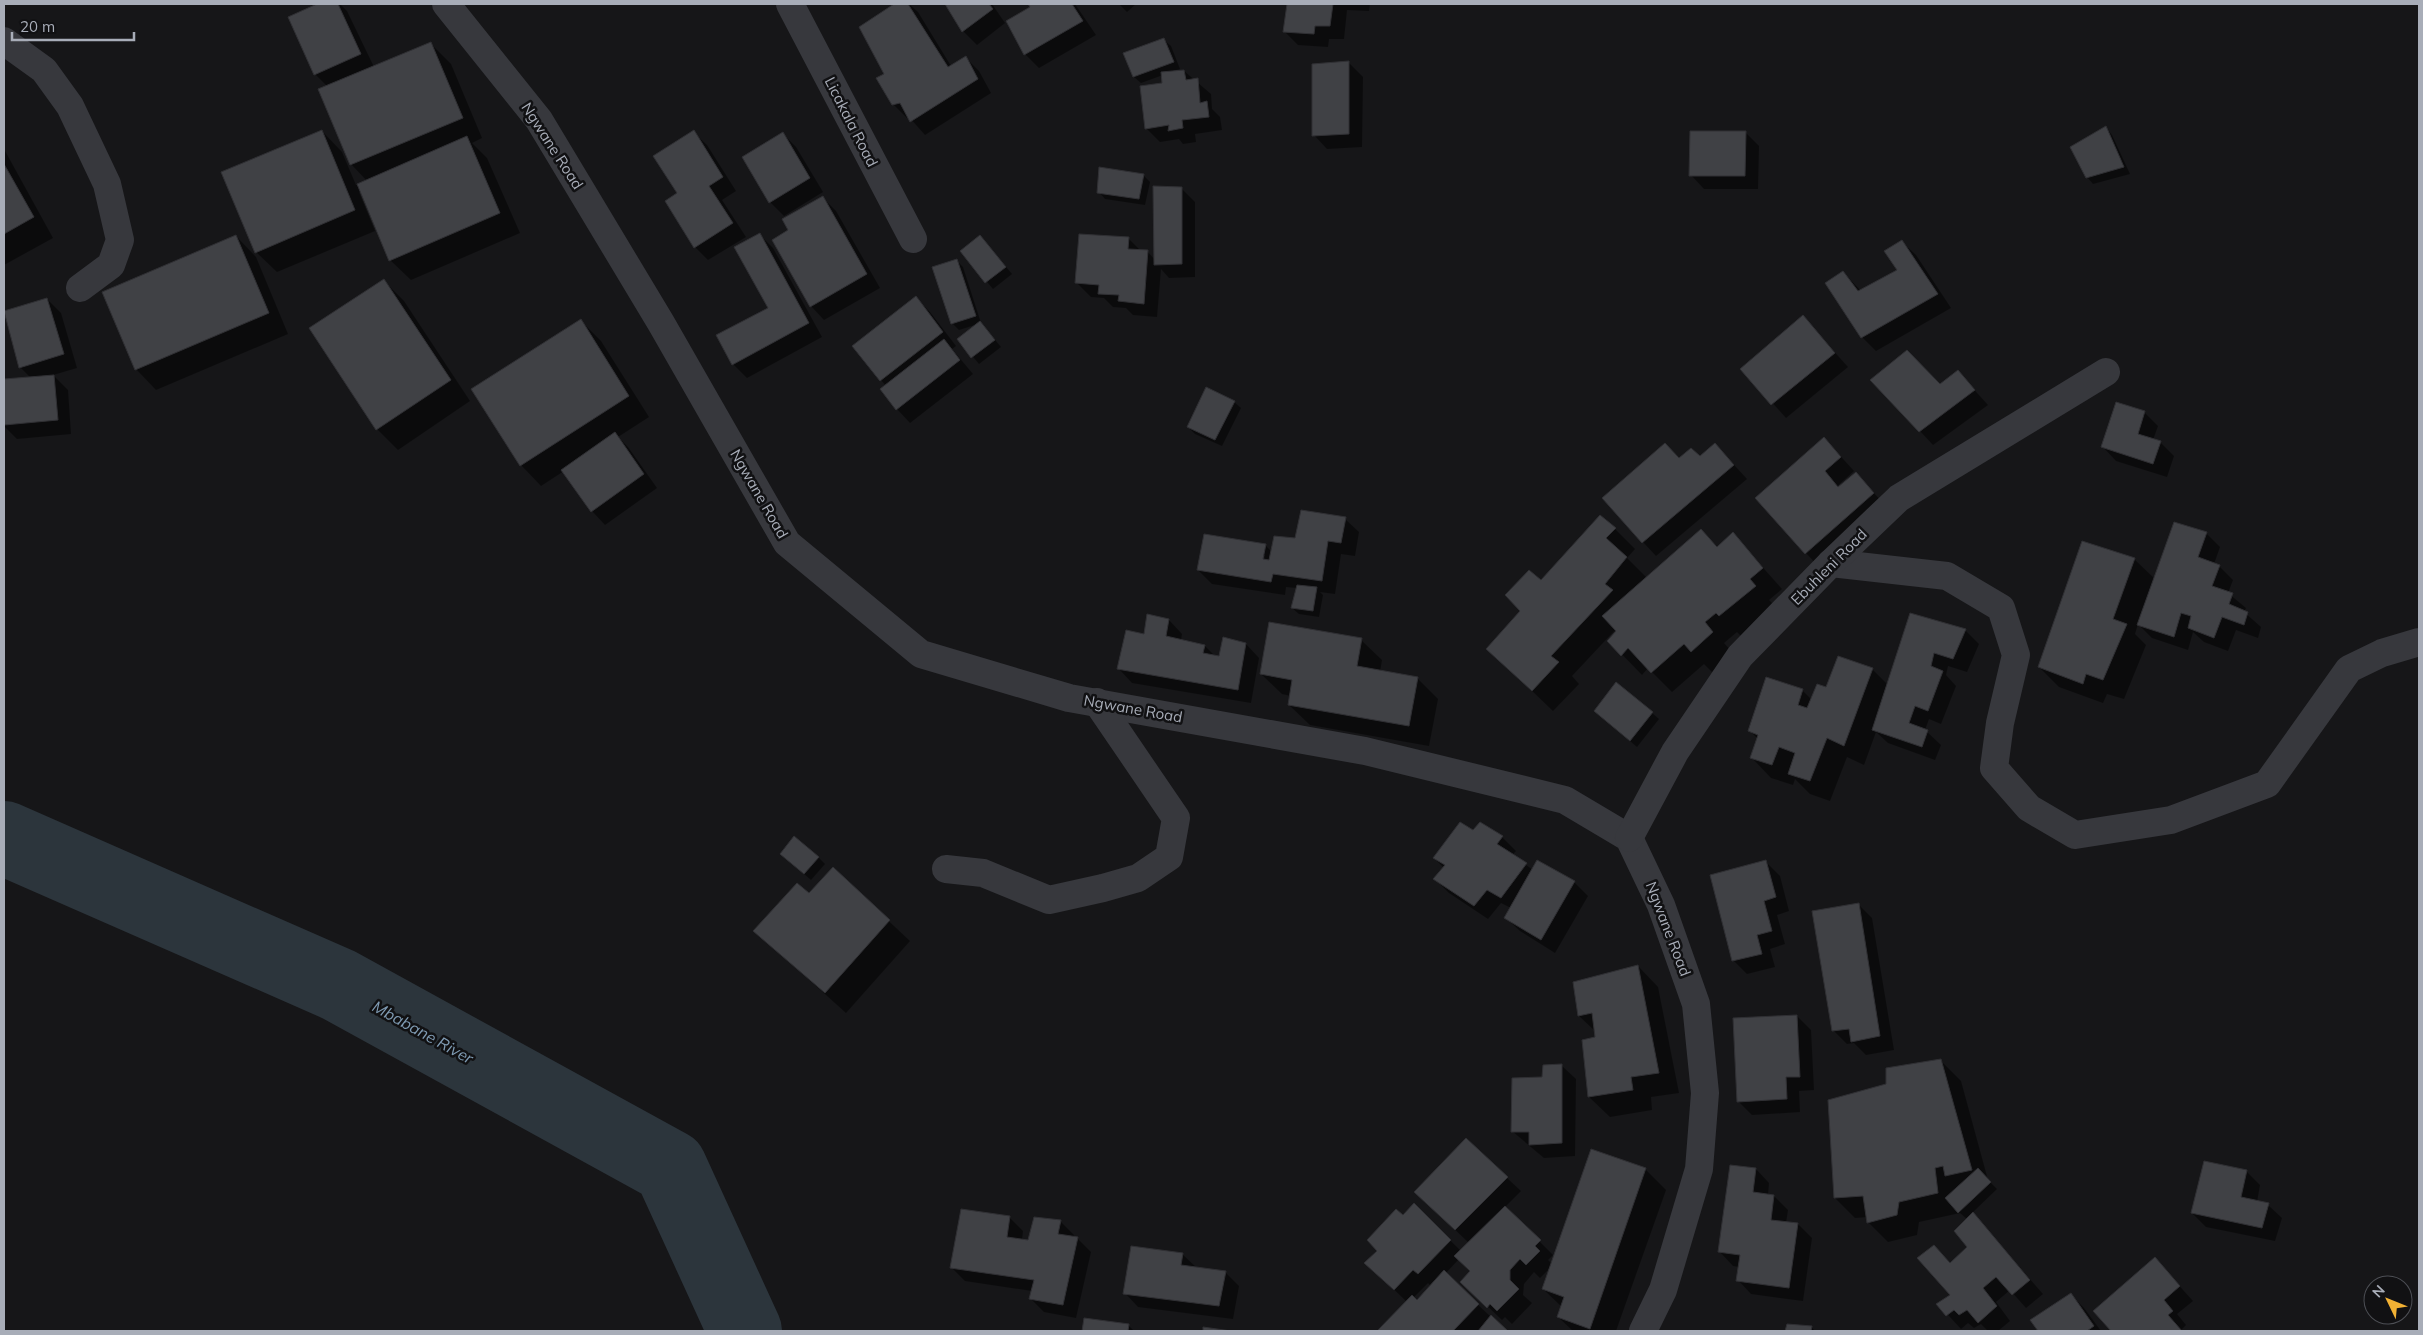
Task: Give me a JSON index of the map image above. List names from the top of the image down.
{
  "streets": {
    "street": ["Licakala Road", "Ngwane Road", "Ebuhleni Road"]
  },
  "crossings": [
    ["Ngwane Road", "Ebuhleni Road"]
  ],
  "water": ["Mbabane River"],
  "scale_bar": "20 m",
  "north": "top left"
}
